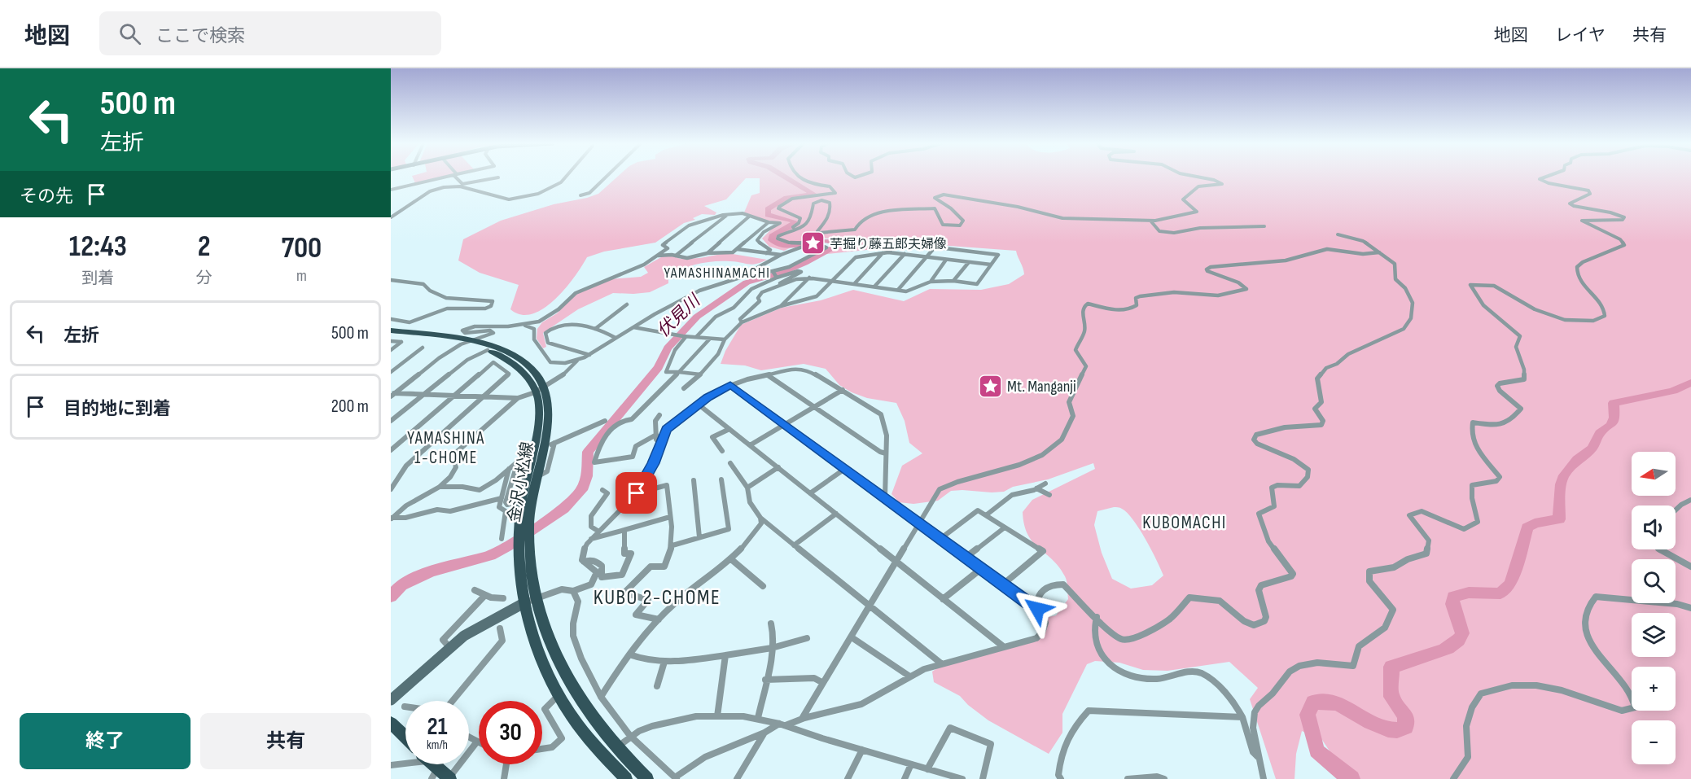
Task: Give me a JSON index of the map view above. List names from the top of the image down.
{
  "streets": {
    "main road": ["金沢小松線"]
  },
  "districts": [
    "YAMASHINAMACHI",
    "YAMASHINA 1-CHOME",
    "KUBOMACHI",
    "KUBO 2-CHOME"
  ],
  "water": ["伏見川"],
  "places": {
    "place": ["芋掘り藤五郎夫婦像", "Mt. Manganji"]
  },
  "north": "left",
  "page": {
    "header": "地図",
    "search": "ここで検索",
    "nav": ["地図", "レイヤ", "共有"],
    "turn": ["500 m", "左折"],
    "then": "その先",
    "eta": [
      "12:43",
      "到着",
      "2",
      "分",
      "700",
      "m"
    ],
    "list": [
      {
        "name": "左折",
        "value": "500 m"
      },
      {
        "name": "目的地に到着",
        "value": "200 m"
      }
    ],
    "map_buttons": ["+", "−"],
    "speed": "21 km/h",
    "limit": "30",
    "buttons": ["終了", "共有"]
  }
}
